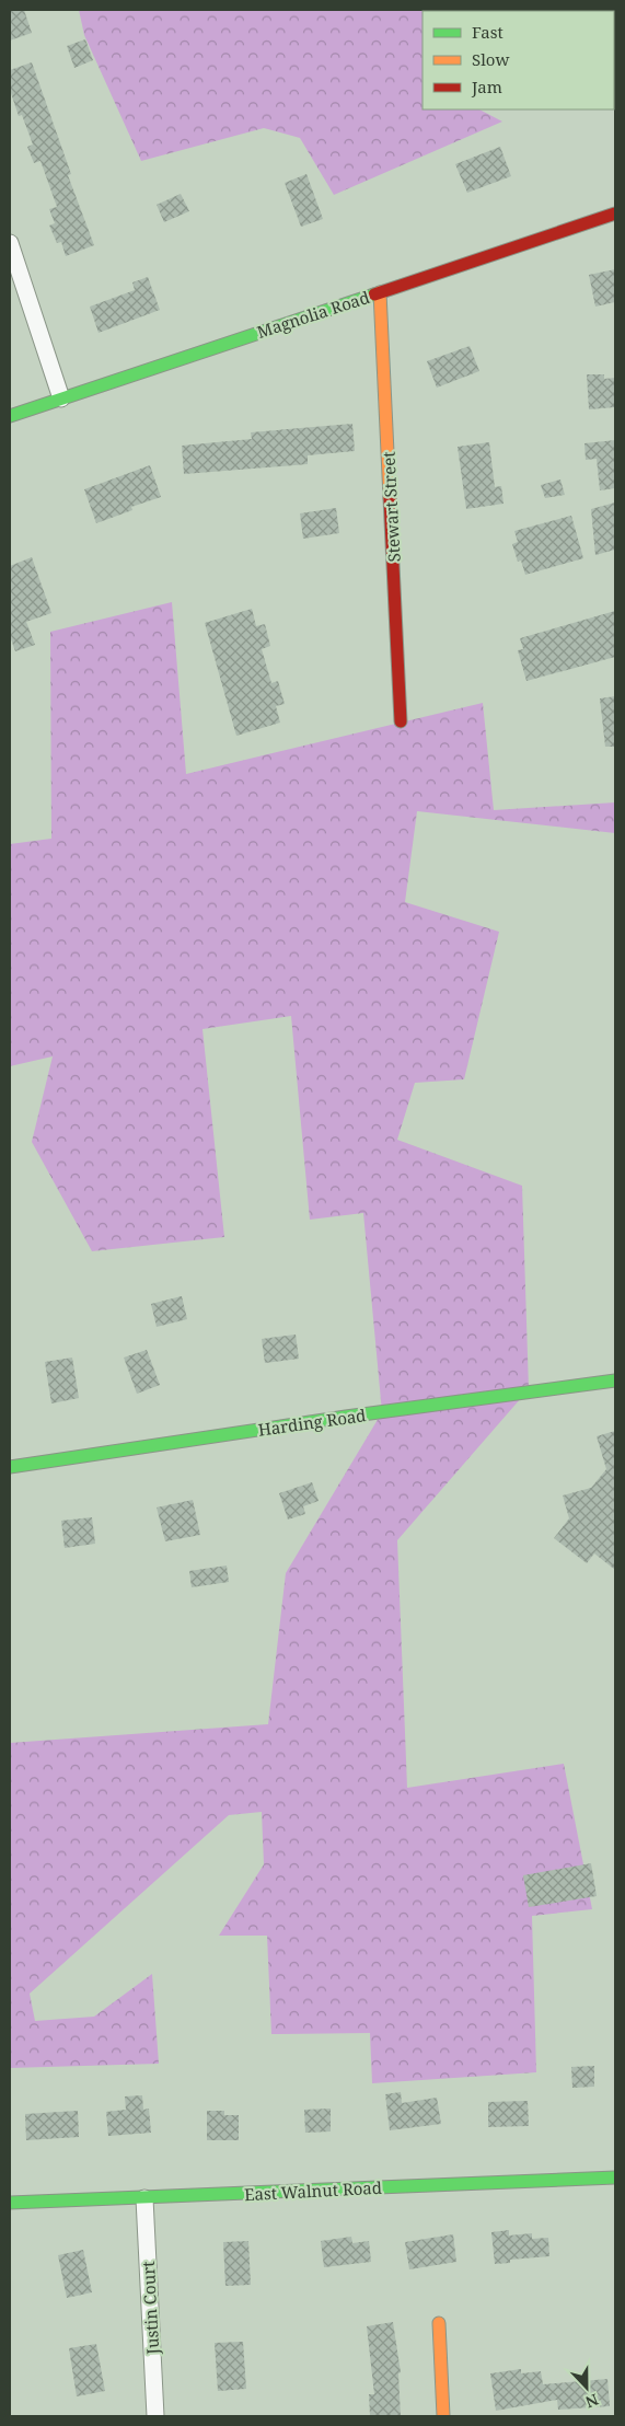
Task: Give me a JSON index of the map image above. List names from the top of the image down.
{
  "streets": {
    "street": [
      "Magnolia Road",
      "Stewart Street",
      "Harding Road",
      "East Walnut Road",
      "Justin Court"
    ]
  },
  "crossings": [
    ["Magnolia Road", "Stewart Street"],
    ["East Walnut Road", "Justin Court"]
  ],
  "legend": ["Fast", "Slow", "Jam"],
  "north": "bottom"
}
